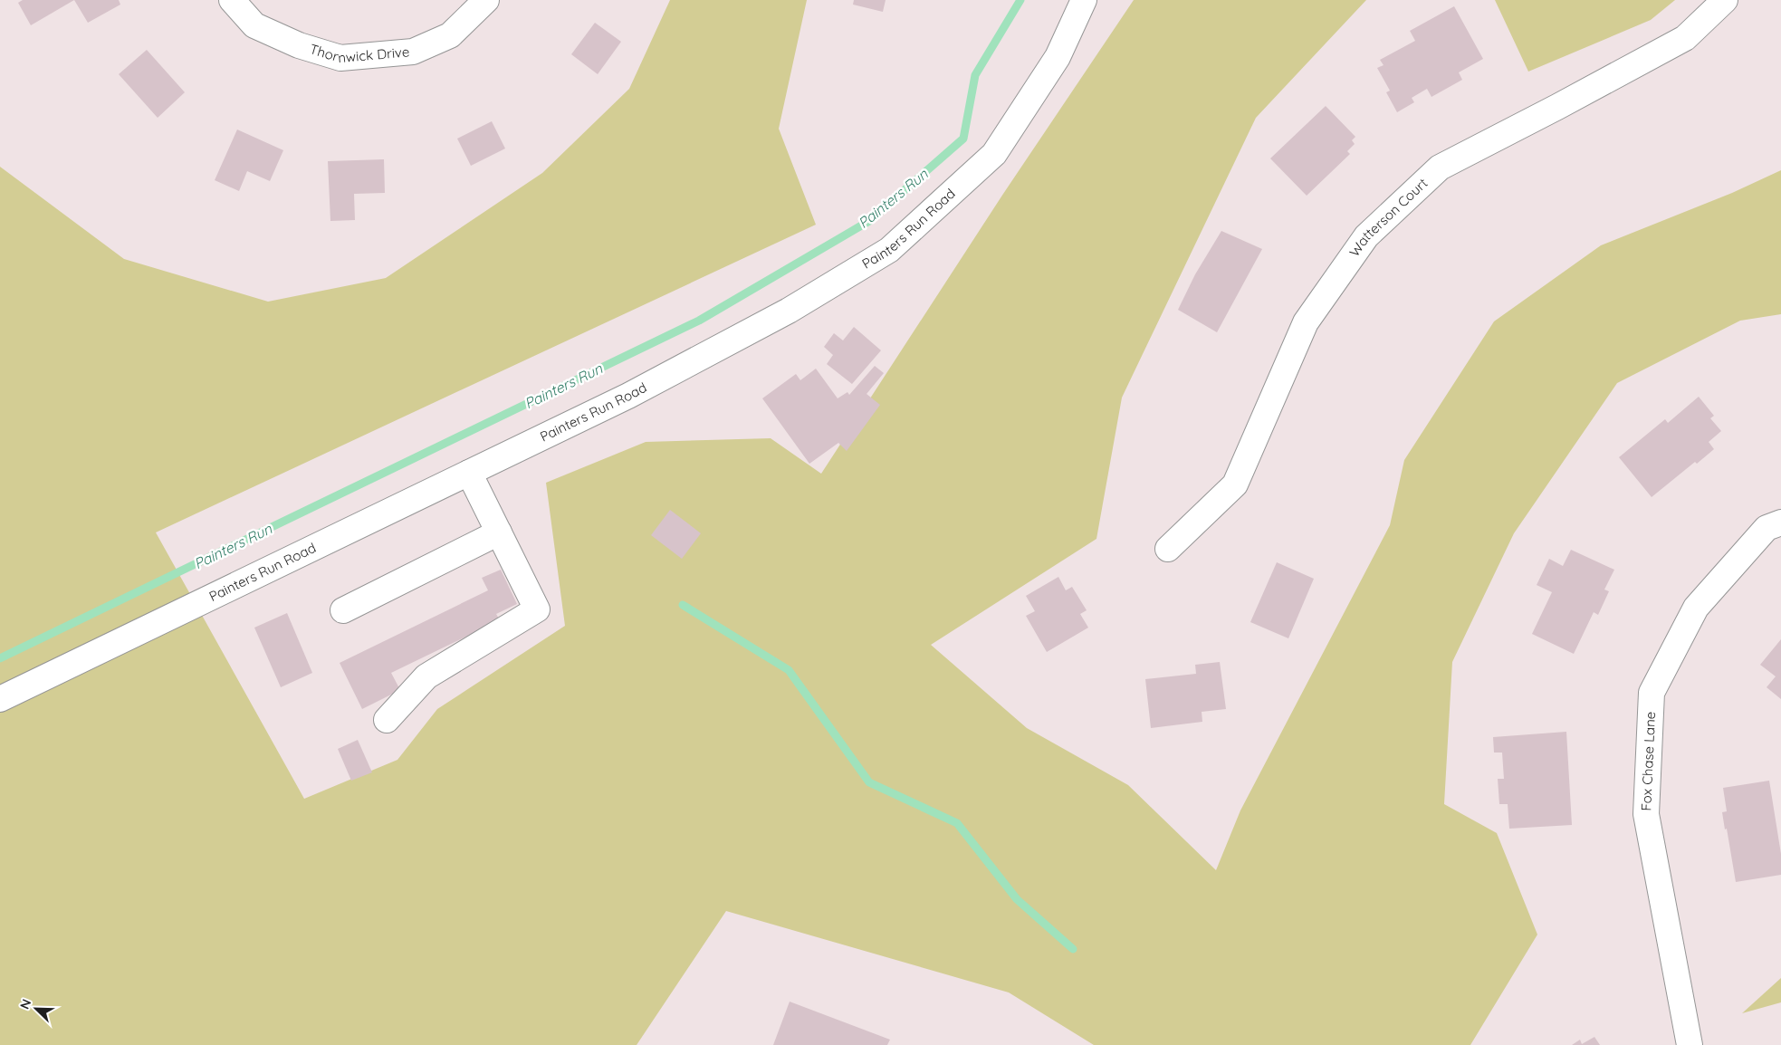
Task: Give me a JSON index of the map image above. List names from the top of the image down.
{
  "streets": {
    "street": [
      "Thornwick Drive",
      "Watterson Court",
      "Painters Run Road",
      "Fox Chase Lane"
    ]
  },
  "water": ["Painters Run"],
  "north": "top left"
}
